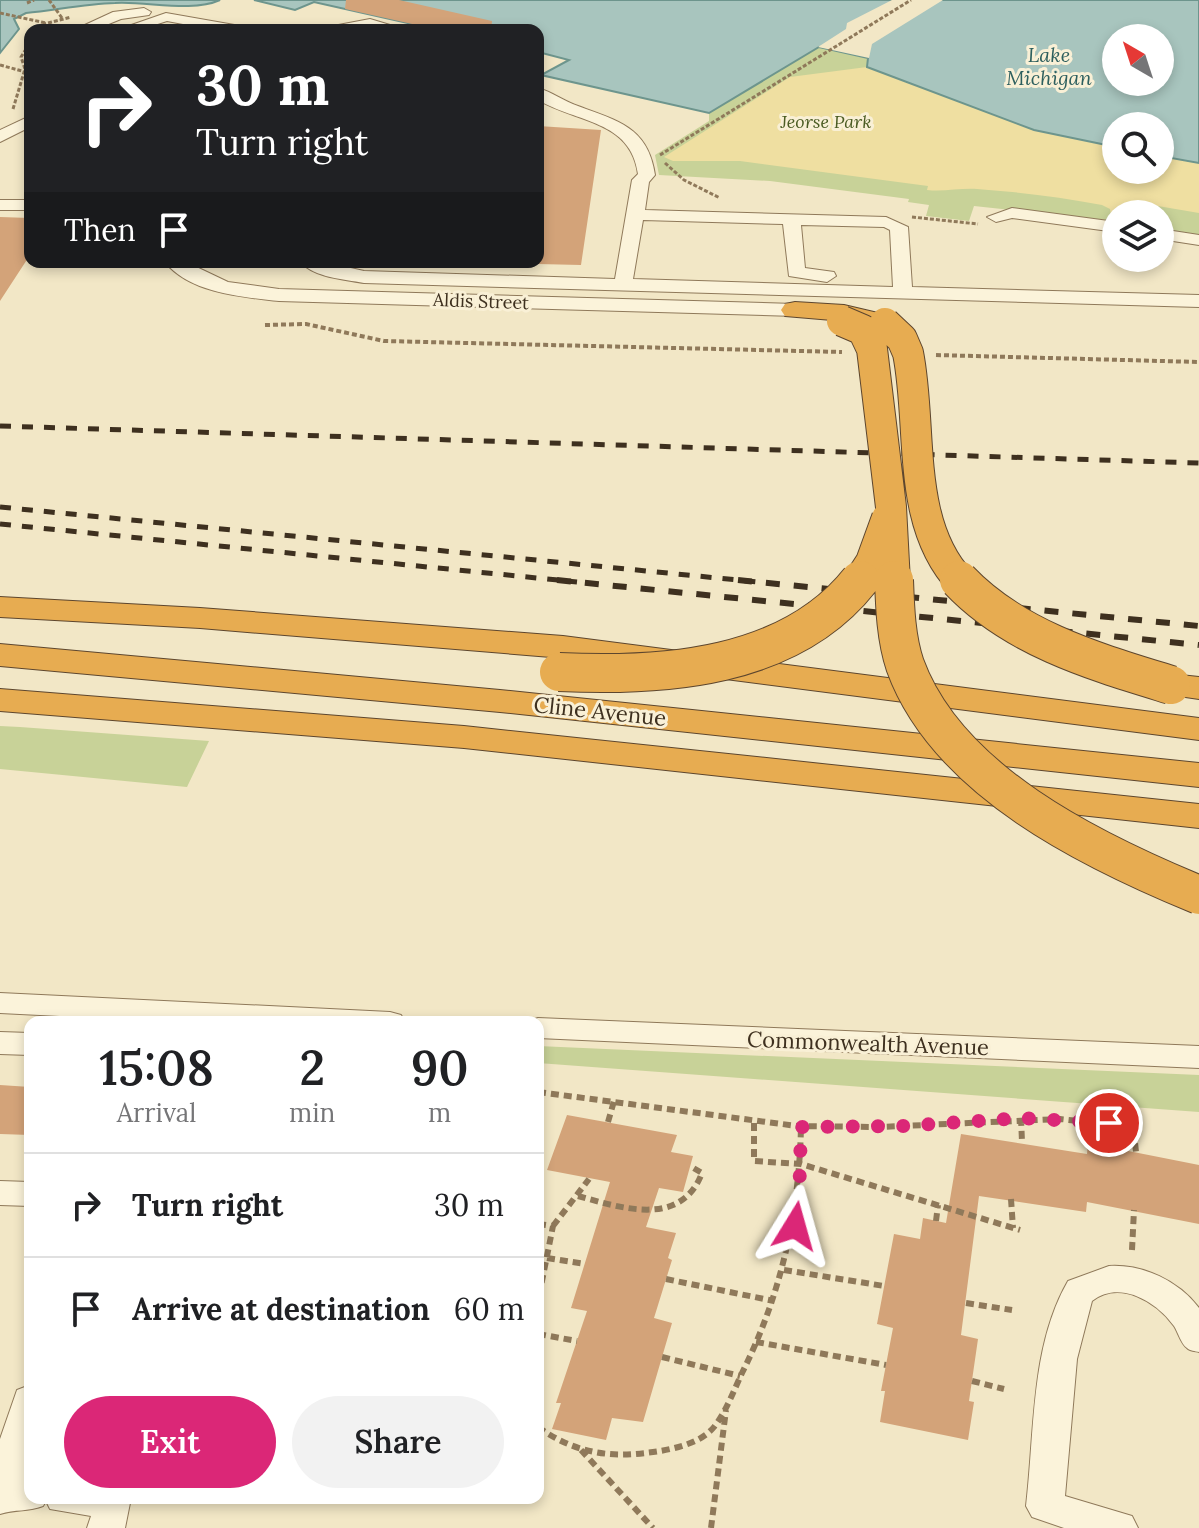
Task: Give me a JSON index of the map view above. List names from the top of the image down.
{
  "streets": {
    "highway": ["Cline Avenue"],
    "street": ["Aldis Street", "Commonwealth Avenue"]
  },
  "water": ["Lake Michigan"],
  "parks": ["Jeorse Park"],
  "north": "top left",
  "page": {
    "turn": ["30 m", "Turn right"],
    "then": "Then",
    "eta": [
      "15:08",
      "Arrival",
      "2",
      "min",
      "90",
      "m"
    ],
    "list": [
      {
        "name": "Turn right",
        "value": "30 m"
      },
      {
        "name": "Arrive at destination",
        "value": "60 m"
      }
    ],
    "buttons": ["Exit", "Share"]
  }
}
